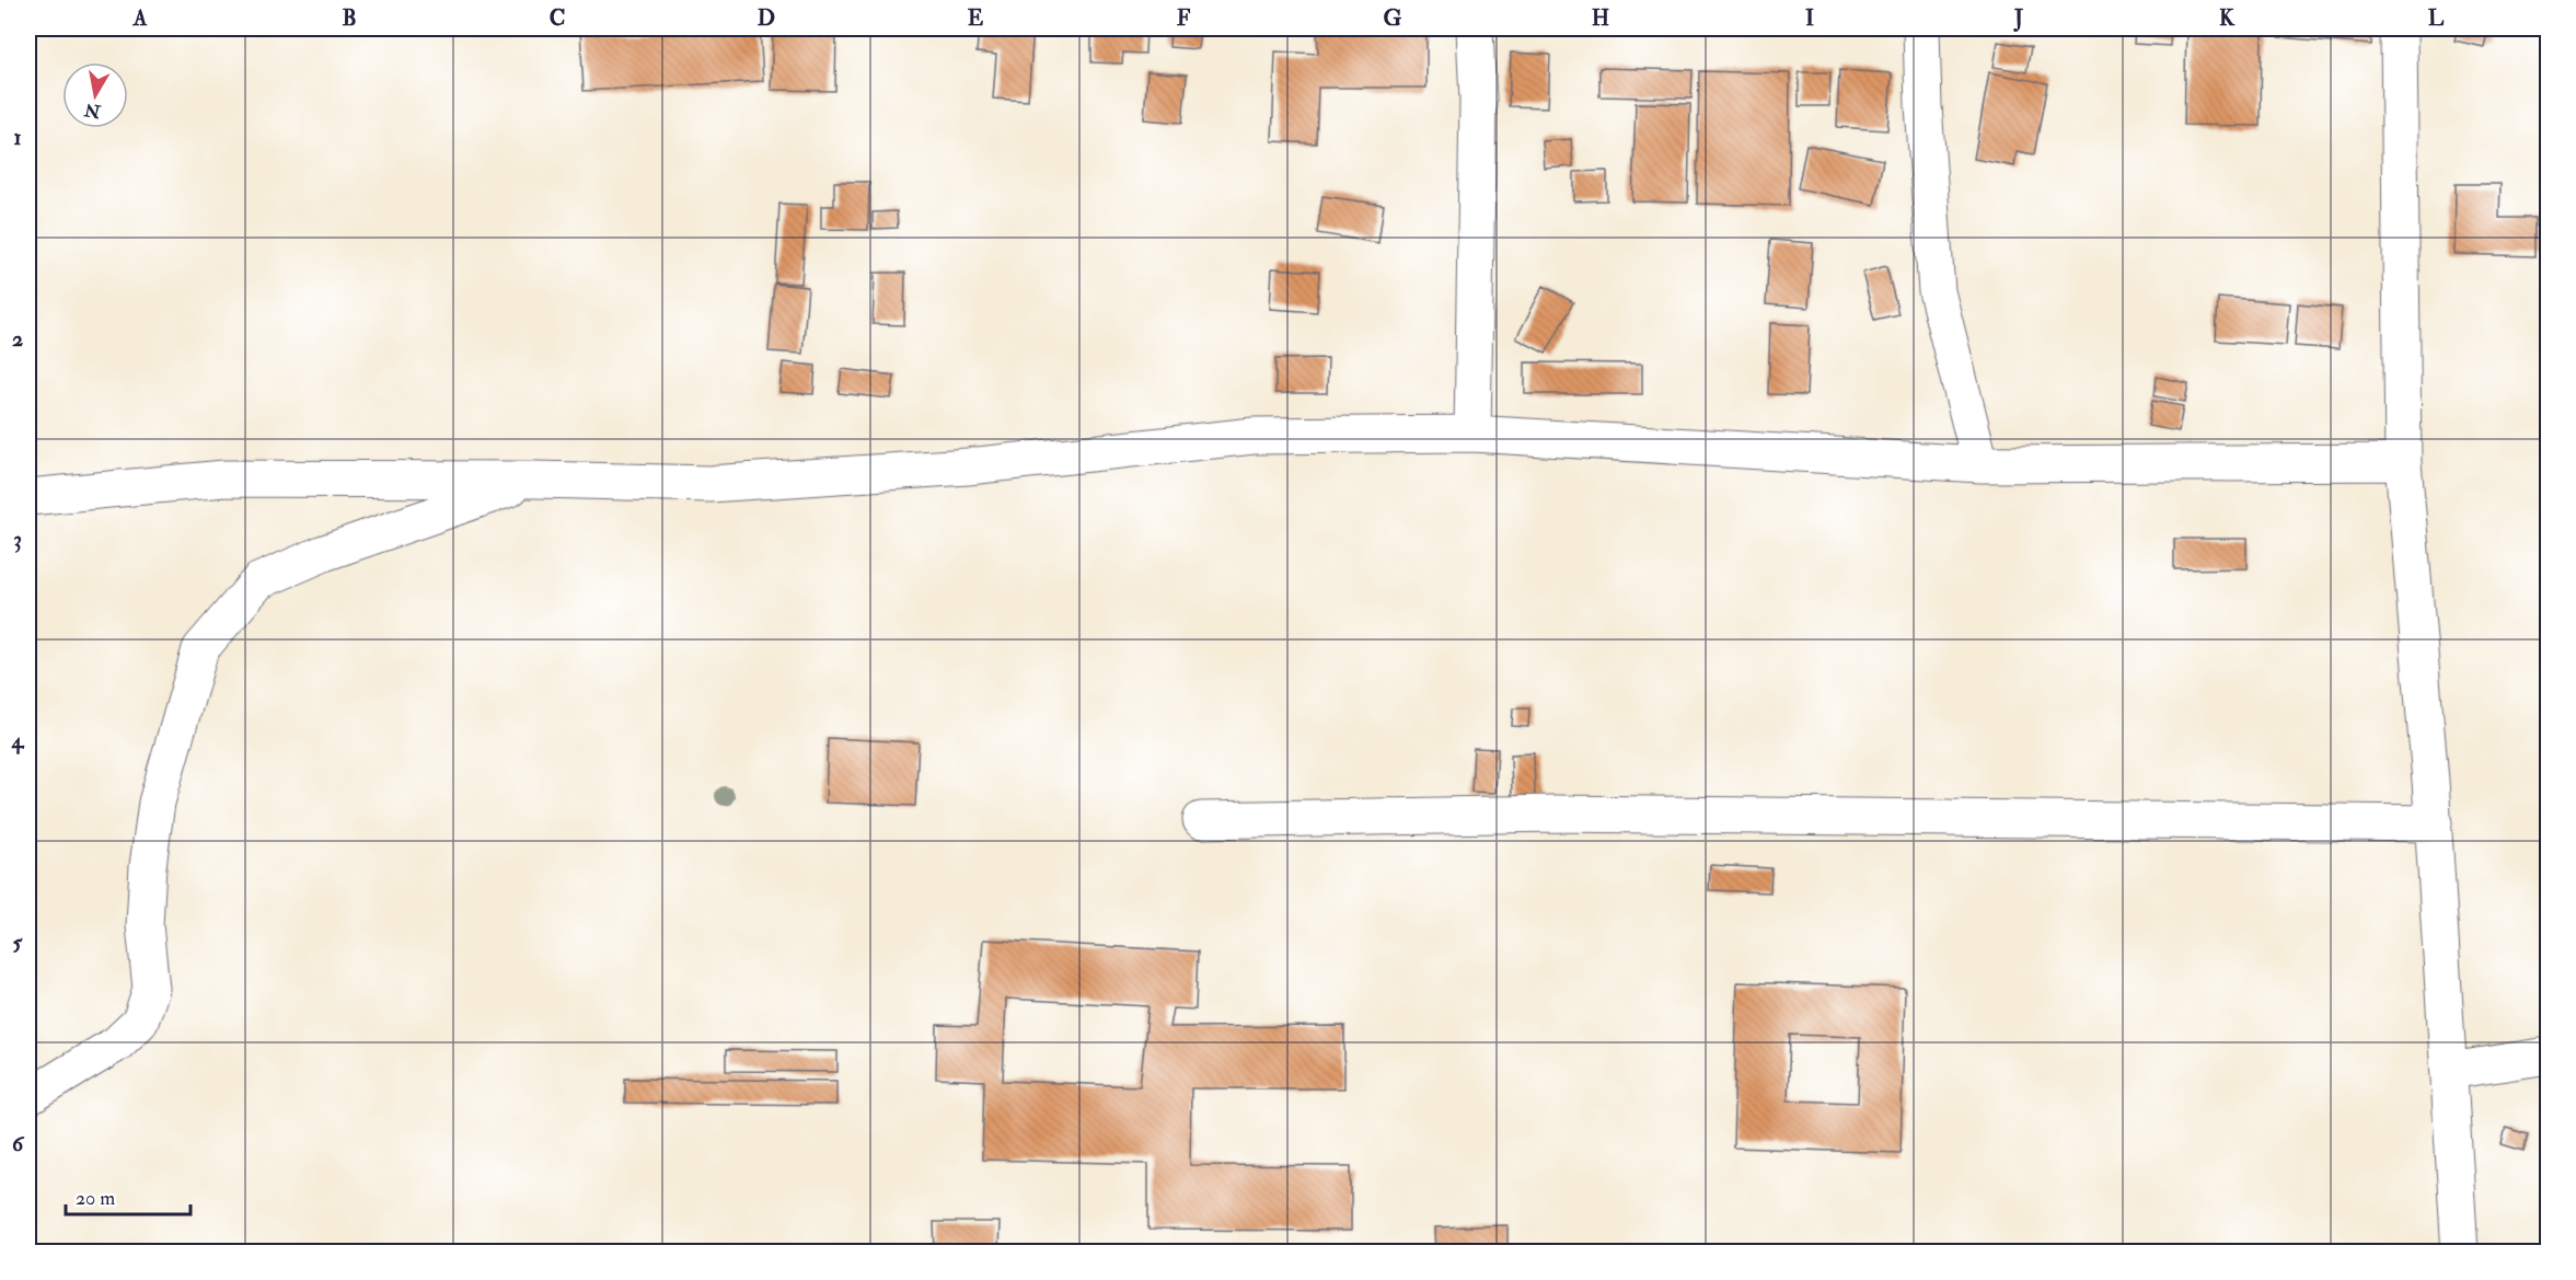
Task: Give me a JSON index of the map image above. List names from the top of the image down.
{
  "scale_bar": "20 m",
  "north": "bottom",
  "grid": {
    "columns": [
      "A",
      "B",
      "C",
      "D",
      "E",
      "F",
      "G",
      "H",
      "I",
      "J",
      "K",
      "L"
    ],
    "rows": [
      "1",
      "2",
      "3",
      "4",
      "5",
      "6"
    ]
  }
}
